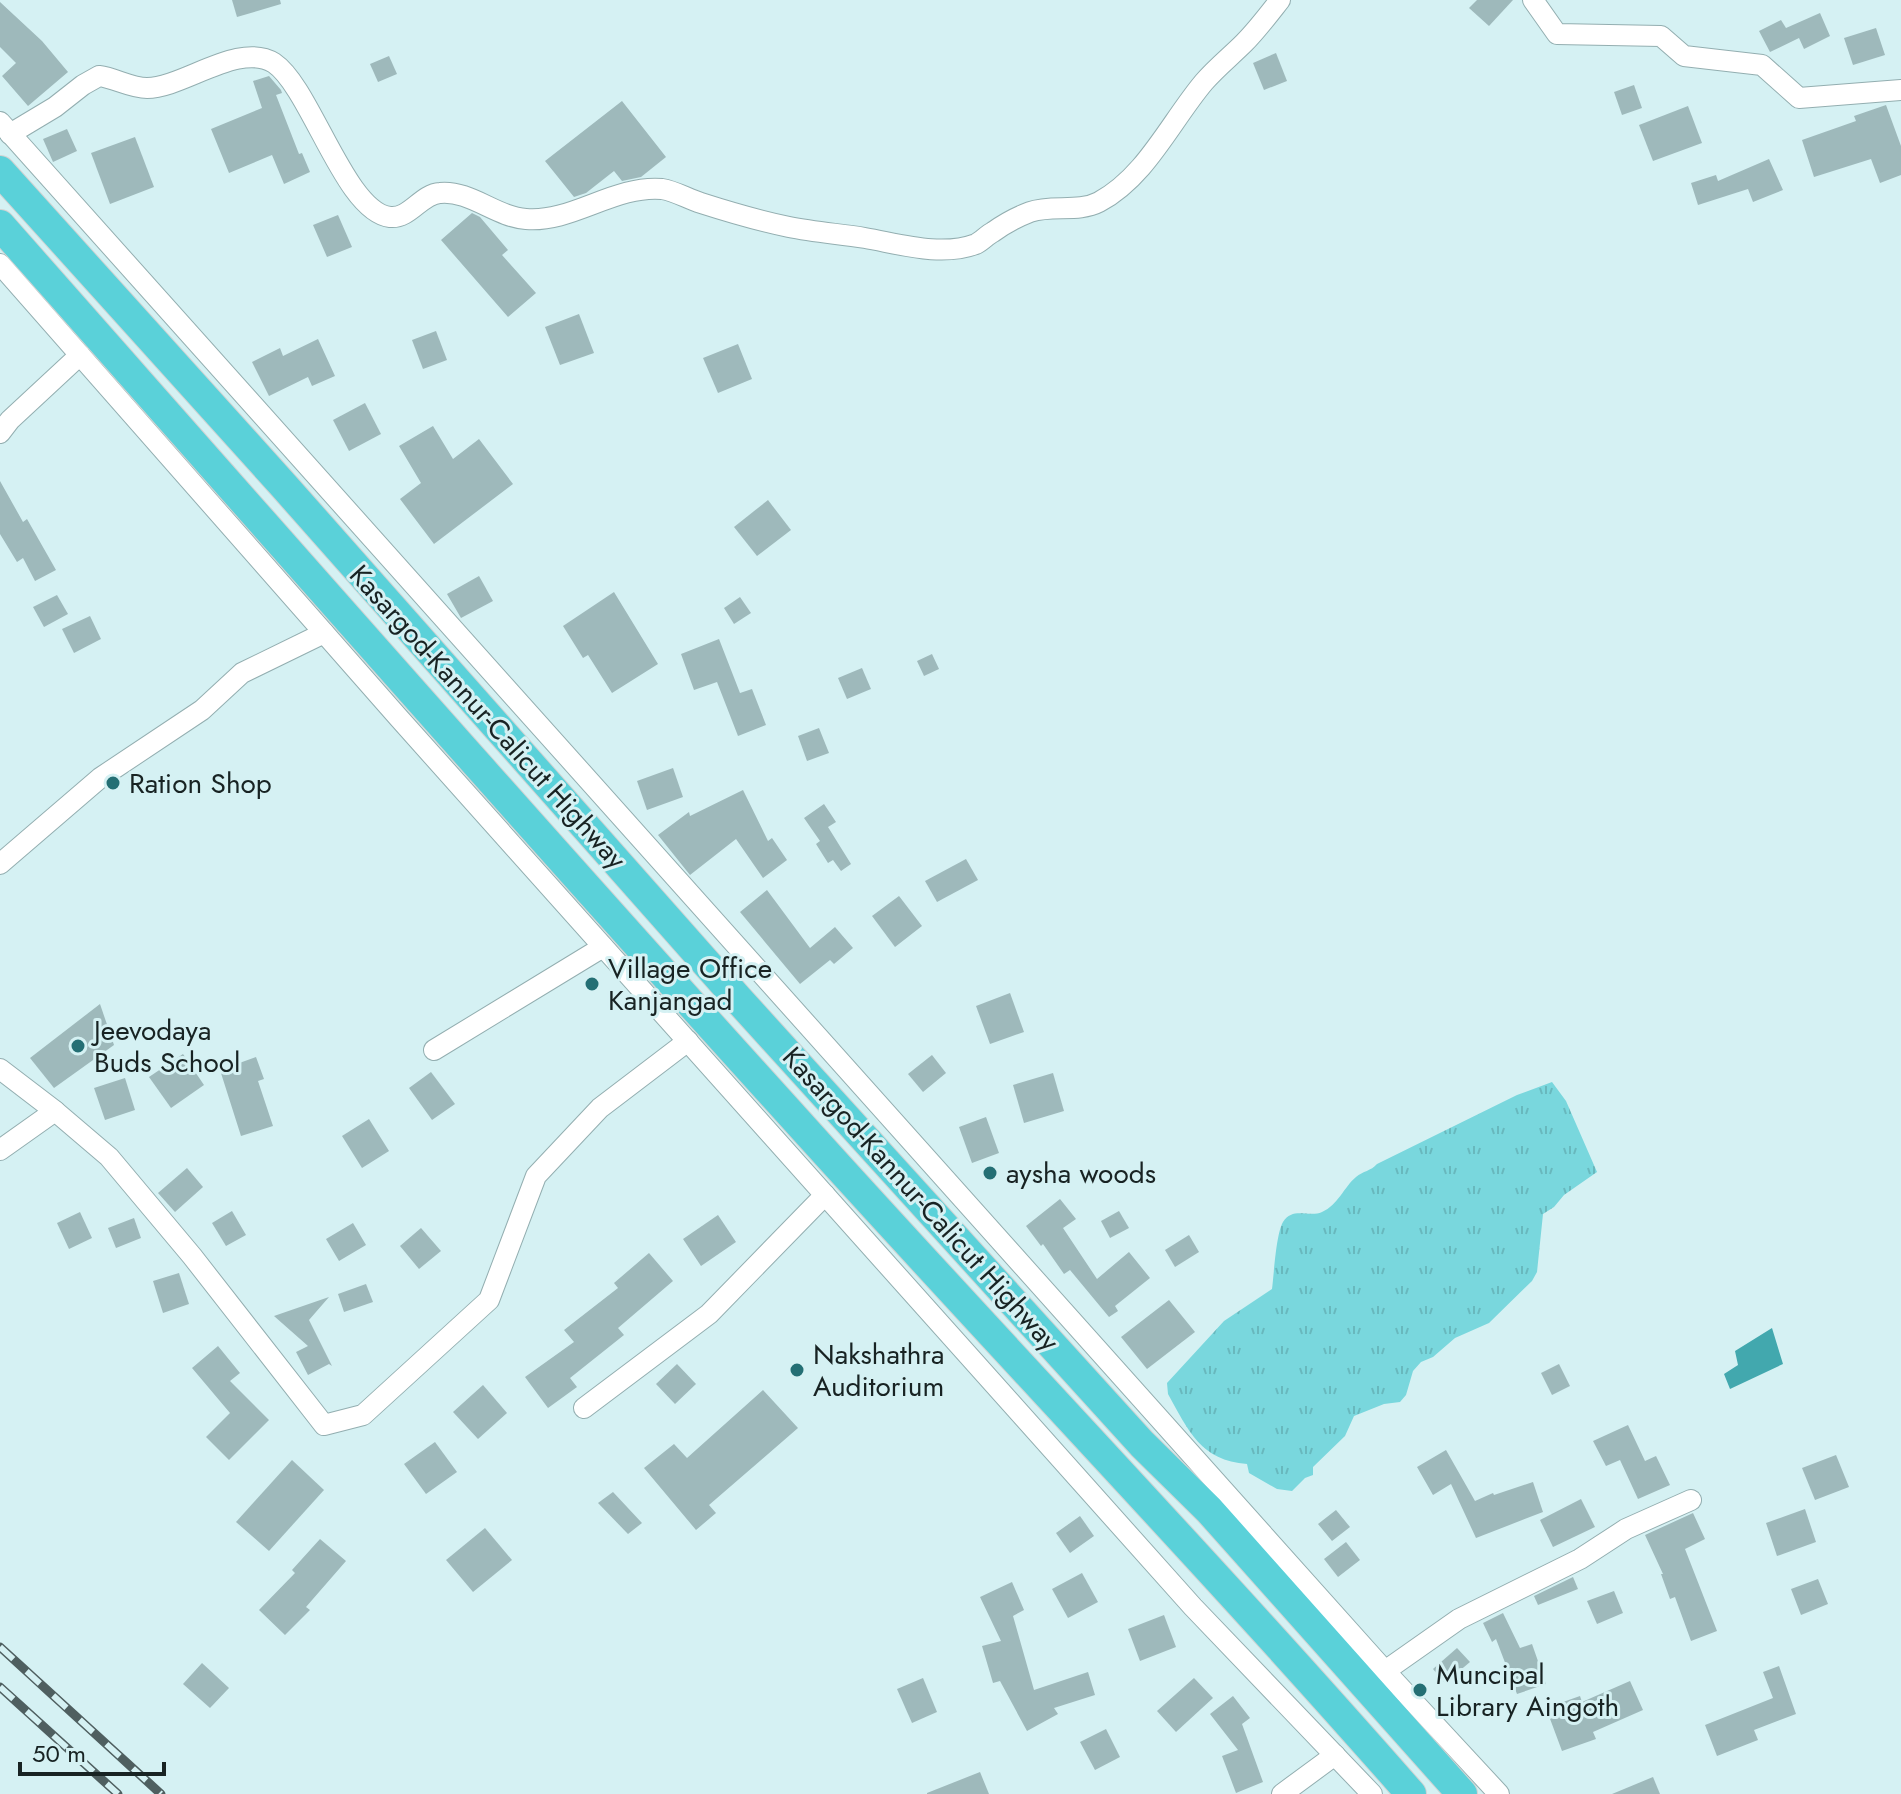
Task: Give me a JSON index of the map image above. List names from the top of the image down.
{
  "streets": {
    "highway": ["Kasargod-Kannur-Calicut Highway"]
  },
  "places": [
    "Ration Shop",
    "Village Office Kanjangad",
    "Jeevodaya Buds School",
    "aysha woods",
    "Nakshathra Auditorium",
    "Muncipal Library Aingoth"
  ],
  "scale_bar": "50 m"
}
